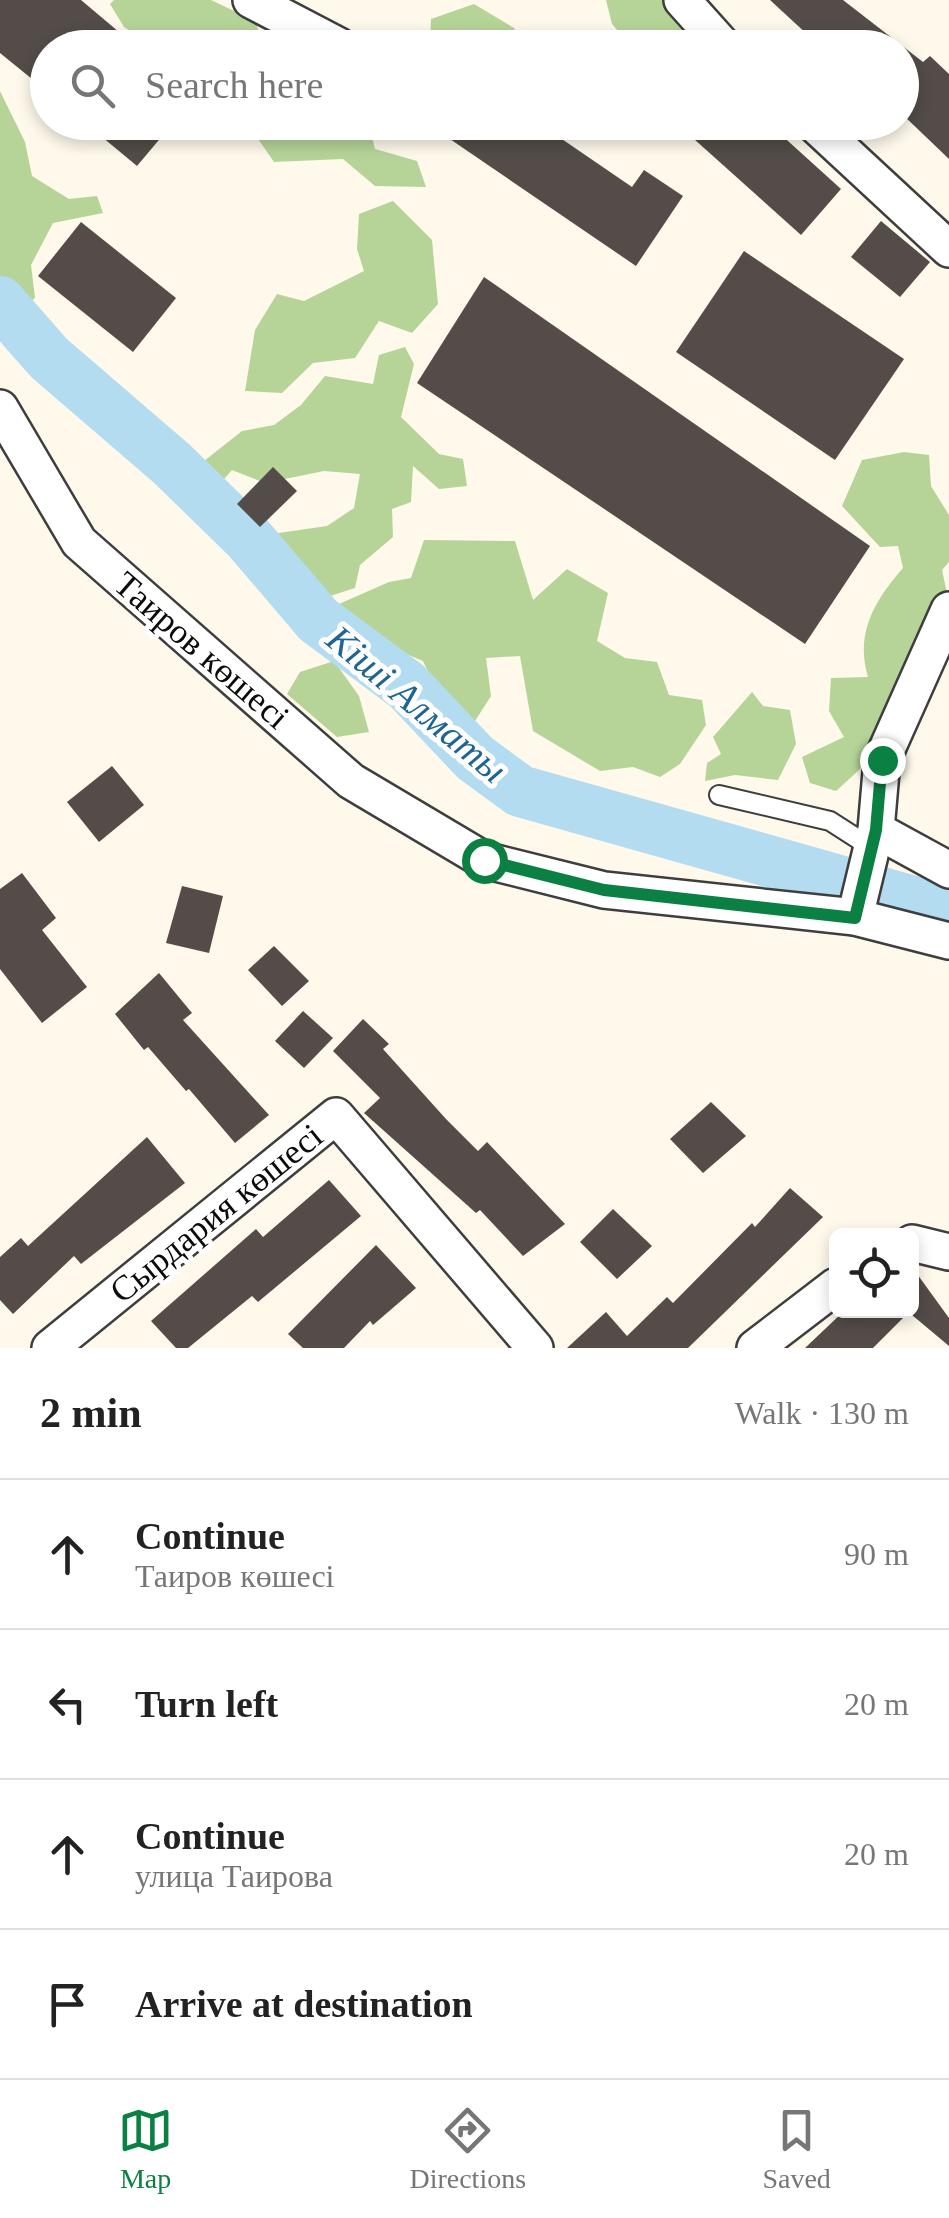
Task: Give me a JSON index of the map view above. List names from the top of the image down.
{
  "streets": {
    "street": ["Таиров көшесі", "Сырдария көшесі"]
  },
  "water": ["Кіші Алматы"],
  "page": {
    "search": "Search here",
    "heading": ["2 min", "Walk · 130 m"],
    "list": [
      ["Continue", "Таиров көшесі", "90 m"],
      ["Turn left", "20 m"],
      ["Continue", "улица Таирова", "20 m"],
      "Arrive at destination"
    ],
    "nav": ["Map", "Directions", "Saved"]
  }
}
